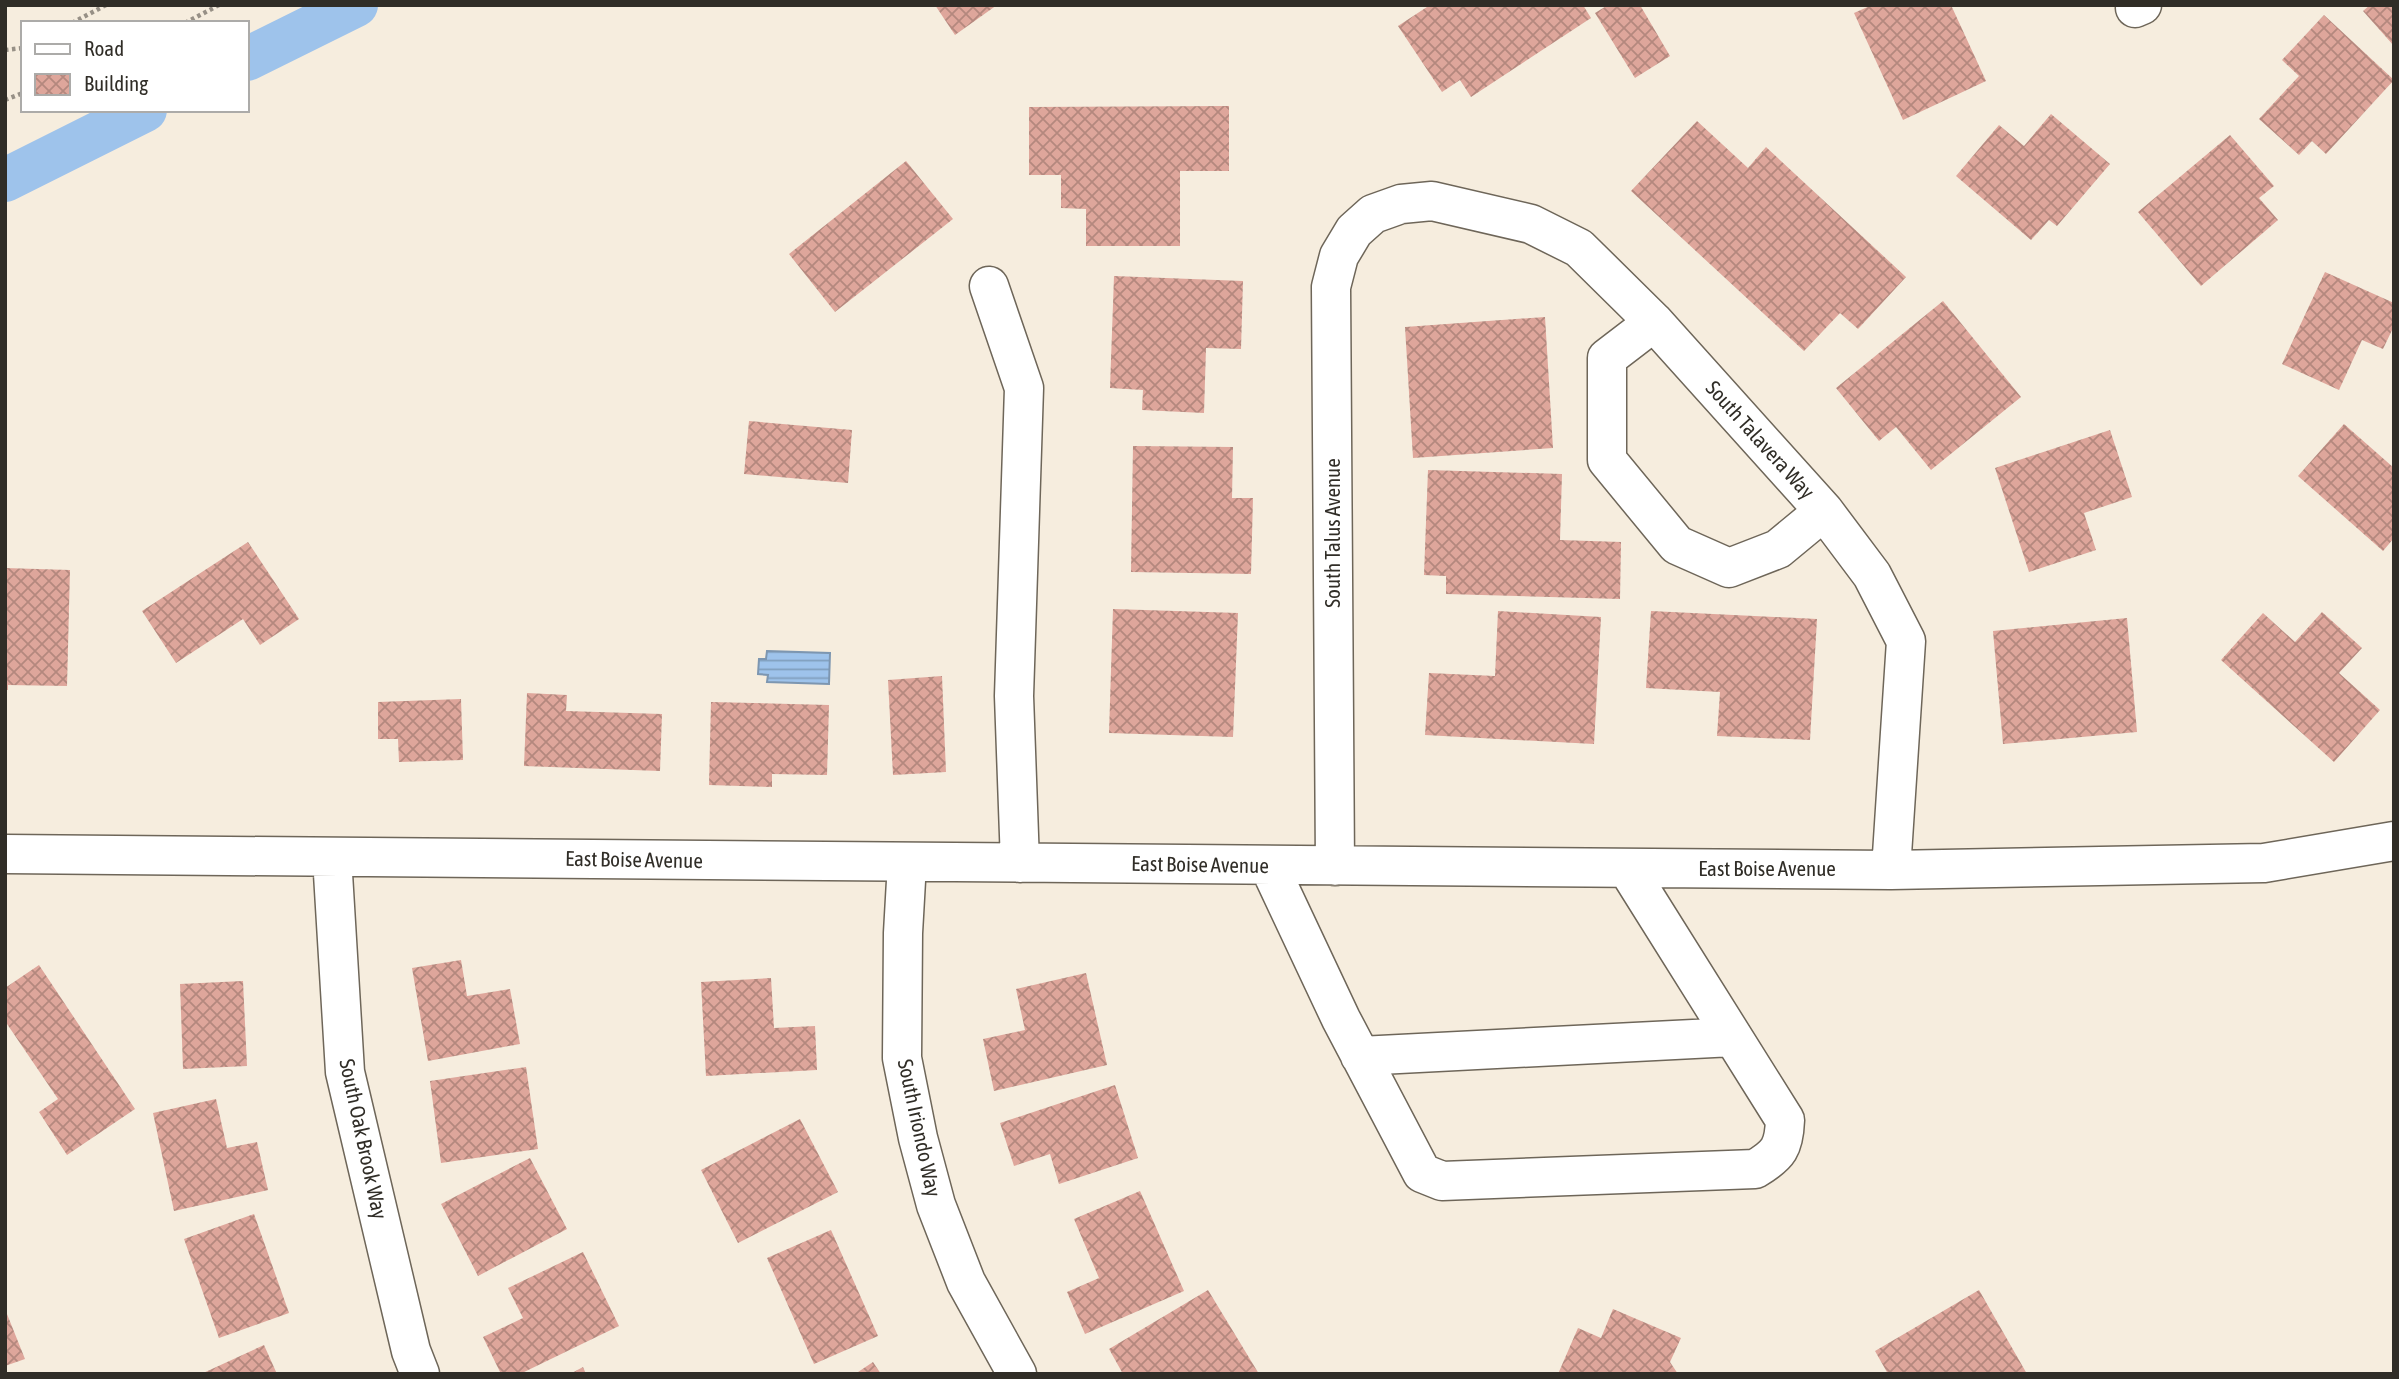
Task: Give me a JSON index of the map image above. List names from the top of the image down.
{
  "streets": {
    "street": [
      "South Talavera Way",
      "South Talus Avenue",
      "East Boise Avenue",
      "South Iriondo Way",
      "South Oak Brook Way"
    ]
  },
  "crossings": [
    ["South Talavera Way", "South Talus Avenue"],
    ["South Talavera Way", "East Boise Avenue"],
    ["South Talus Avenue", "East Boise Avenue"],
    ["East Boise Avenue", "South Iriondo Way"],
    ["East Boise Avenue", "South Oak Brook Way"]
  ],
  "legend": ["Road", "Building"]
}
